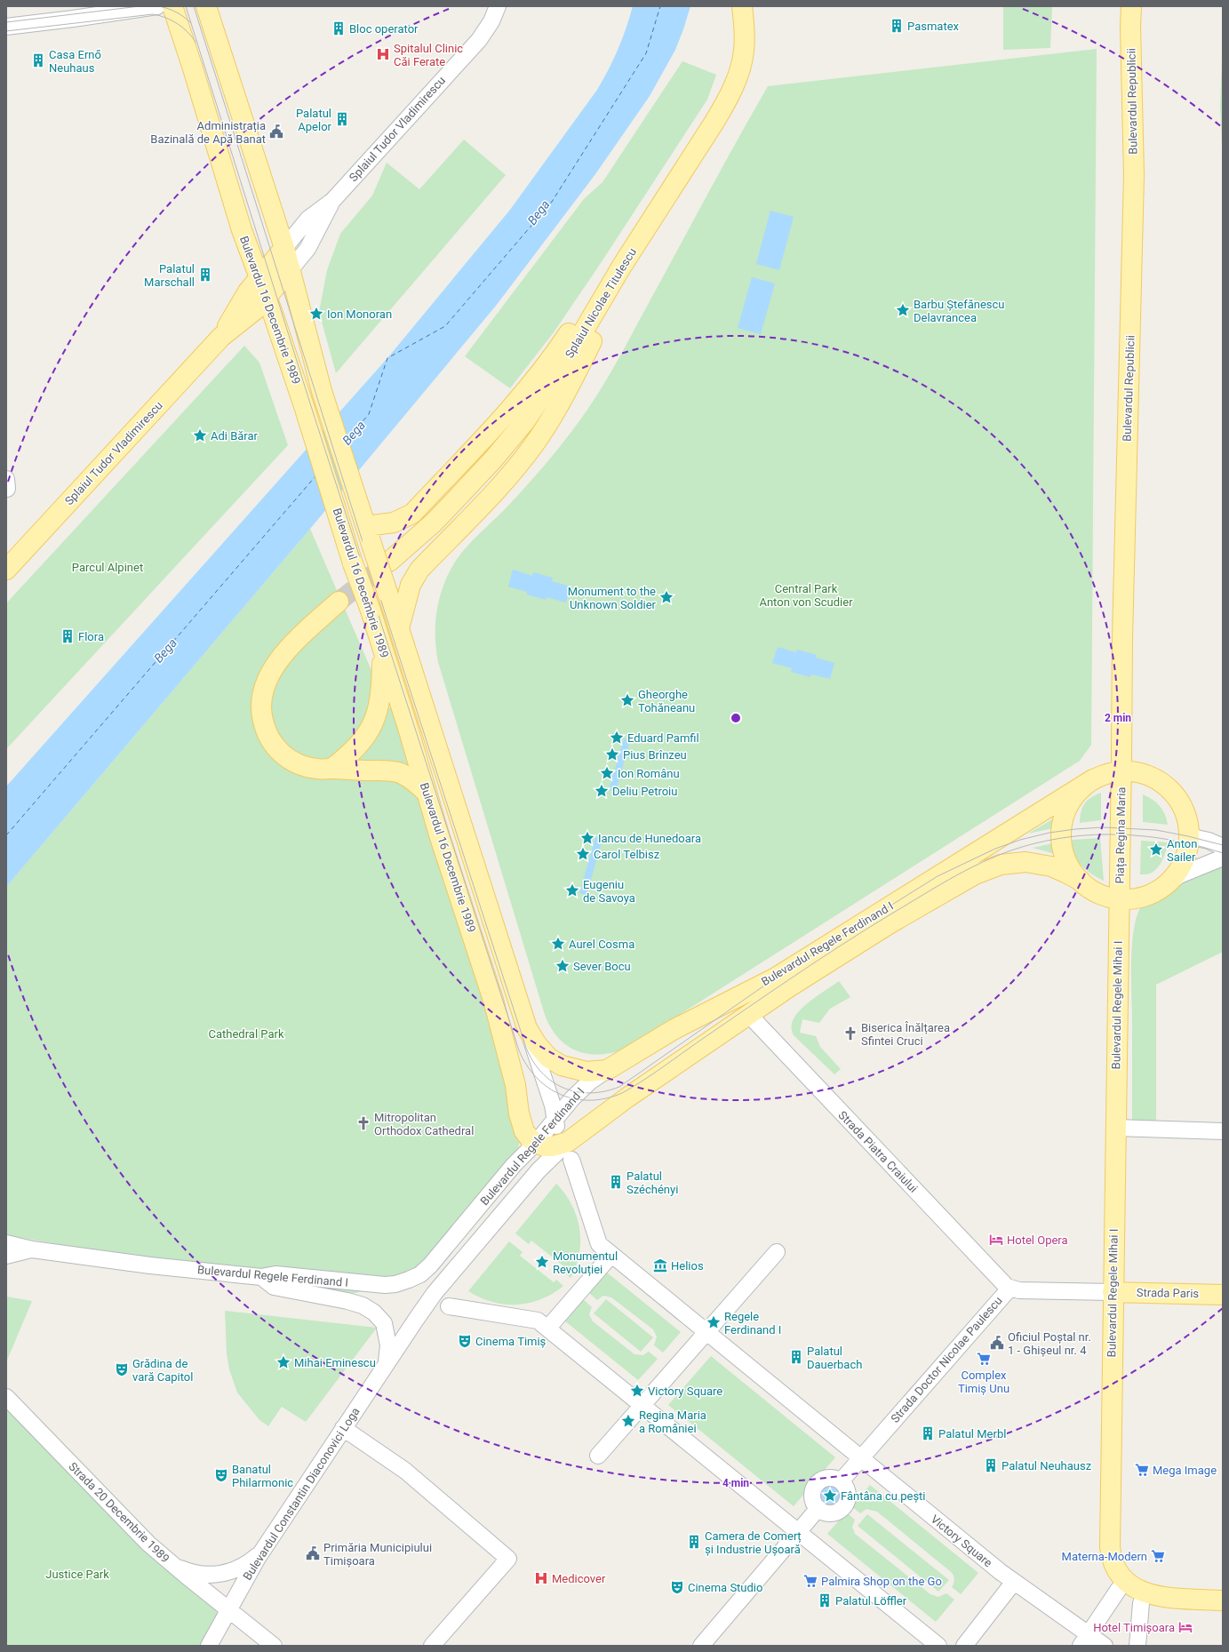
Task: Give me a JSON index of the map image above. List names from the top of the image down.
{
  "streets": {
    "main road": [
      "Bulevardul Republicii",
      "Splaiul Tudor Vladimirescu",
      "Splaiul Nicolae Titulescu",
      "Bulevardul 16 Decembrie 1989",
      "Piața Regina Maria",
      "Bulevardul Regele Ferdinand I",
      "Bulevardul Regele Mihai I",
      "Strada Paris"
    ],
    "street": [
      "Strada Piatra Craiului",
      "Strada Doctor Nicolae Paulescu",
      "Bulevardul Constantin Diaconovici Loga",
      "Strada 20 Decembrie 1989",
      "Victory Square"
    ]
  },
  "crossings": [
    ["Bulevardul Republicii", "Piața Regina Maria"],
    ["Splaiul Tudor Vladimirescu", "Bulevardul 16 Decembrie 1989"],
    ["Bulevardul 16 Decembrie 1989", "Bulevardul Regele Ferdinand I"],
    ["Bulevardul 16 Decembrie 1989", "Victory Square"],
    ["Piața Regina Maria", "Bulevardul Regele Ferdinand I"],
    ["Piața Regina Maria", "Bulevardul Regele Mihai I"],
    ["Bulevardul Regele Ferdinand I", "Strada Piatra Craiului"],
    ["Bulevardul Regele Ferdinand I", "Bulevardul Constantin Diaconovici Loga"],
    ["Bulevardul Regele Ferdinand I", "Victory Square"],
    ["Bulevardul Regele Mihai I", "Strada Paris"],
    ["Bulevardul Regele Mihai I", "Strada Doctor Nicolae Paulescu"],
    ["Strada Piatra Craiului", "Strada Doctor Nicolae Paulescu"],
    ["Strada Paris", "Strada Doctor Nicolae Paulescu"],
    ["Strada Doctor Nicolae Paulescu", "Victory Square"],
    ["Bulevardul Constantin Diaconovici Loga", "Strada 20 Decembrie 1989"]
  ],
  "water": ["Bega"],
  "parks": [
    "Parcul Alpinet",
    "Central Park Anton von Scudier",
    "Cathedral Park",
    "Justice Park"
  ],
  "places": {
    "building": [
      "Pasmatex",
      "Bloc operator",
      "Casa Ernő Neuhaus",
      "Palatul Apelor",
      "Palatul Marschall",
      "Flora",
      "Palatul Széchényi",
      "Palatul Dauerbach",
      "Palatul Merbl",
      "Palatul Neuhausz",
      "Camera de Comerț și Industrie Ușoară",
      "Palatul Löffler"
    ],
    "hospital": ["Spitalul Clinic Căi Ferate", "Medicover"],
    "public building": ["Administrația Bazinală de Apă Banat", "Oficiul Poștal nr. 1 - Ghișeul nr. 4", "Primăria Municipiului Timișoara"],
    "place": [
      "Barbu Ștefănescu Delavrancea",
      "Ion Monoran",
      "Adi Bărar",
      "Monument to the Unknown Soldier",
      "Gheorghe Tohăneanu",
      "Eduard Pamfil",
      "Pius Brînzeu",
      "Ion Românu",
      "Deliu Petroiu",
      "Iancu de Hunedoara",
      "Anton Sailer",
      "Carol Telbisz",
      "Eugeniu de Savoya",
      "Aurel Cosma",
      "Sever Bocu",
      "Monumentul Revoluției",
      "Regele Ferdinand I",
      "Mihai Eminescu",
      "Victory Square",
      "Regina Maria a României",
      "Fântâna cu pești"
    ],
    "church": ["Biserica Înălțarea Sfintei Cruci", "Mitropolitan Orthodox Cathedral"],
    "hotel": ["Hotel Opera", "Hotel Timișoara"],
    "museum": ["Helios"],
    "theatre": [
      "Cinema Timiș",
      "Grădina de vară Capitol",
      "Banatul Philarmonic",
      "Cinema Studio"
    ],
    "supermarket": [
      "Complex Timiș Unu",
      "Mega Image",
      "Materna-Modern",
      "Palmira Shop on the Go"
    ]
  },
  "rings": ["2 min", "4 min"]
}
